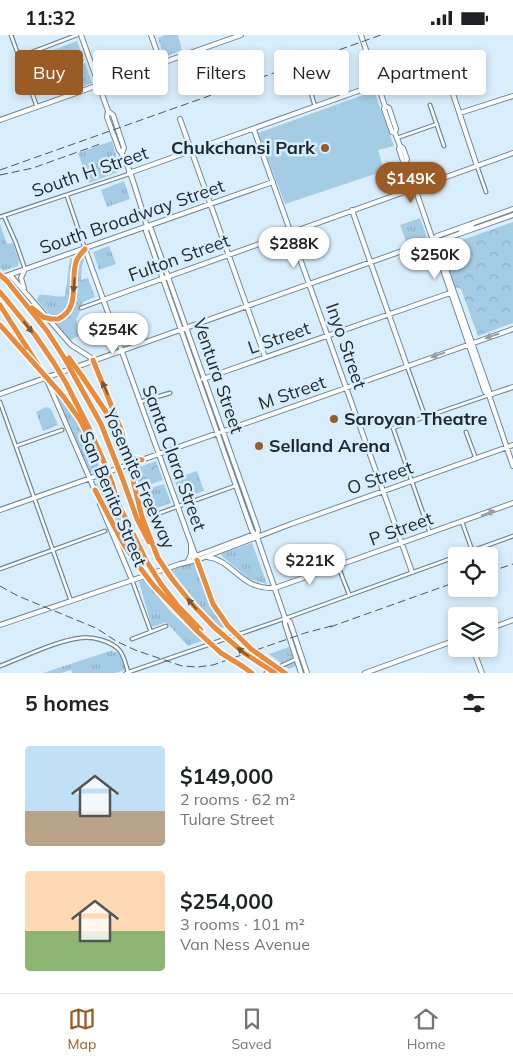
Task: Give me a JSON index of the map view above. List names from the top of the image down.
{
  "streets": {
    "highway": ["Yosemite Freeway"],
    "street": [
      "South H Street",
      "South Broadway Street",
      "Fulton Street",
      "L Street",
      "Inyo Street",
      "Ventura Street",
      "M Street",
      "Santa Clara Street",
      "O Street",
      "San Benito Street",
      "P Street"
    ]
  },
  "crossings": [
    ["South H Street", "Inyo Street"],
    ["South H Street", "Ventura Street"],
    ["South H Street", "Santa Clara Street"],
    ["South Broadway Street", "Inyo Street"],
    ["South Broadway Street", "Ventura Street"],
    ["South Broadway Street", "Santa Clara Street"],
    ["Fulton Street", "Inyo Street"],
    ["Fulton Street", "Ventura Street"],
    ["Fulton Street", "Santa Clara Street"],
    ["L Street", "Inyo Street"],
    ["L Street", "Ventura Street"],
    ["Inyo Street", "M Street"],
    ["Inyo Street", "O Street"],
    ["Inyo Street", "P Street"],
    ["Ventura Street", "M Street"],
    ["Ventura Street", "O Street"],
    ["Ventura Street", "P Street"],
    ["M Street", "Santa Clara Street"],
    ["M Street", "San Benito Street"],
    ["Santa Clara Street", "O Street"],
    ["O Street", "San Benito Street"],
    ["O Street", "P Street"]
  ],
  "places": ["Chukchansi Park", "Saroyan Theatre", "Selland Arena"],
  "page": {
    "status": "11:32",
    "chip": [
      "Buy",
      "Rent",
      "Filters",
      "New",
      "Apartment"
    ],
    "price": [
      "$149K",
      "$288K",
      "$250K",
      "$254K",
      "$221K"
    ],
    "heading": "5 homes",
    "list": [
      {
        "name": "$149,000",
        "note": "2 rooms · 62 m² · Tulare Street"
      },
      {
        "name": "$254,000",
        "note": "3 rooms · 101 m² · Van Ness Avenue"
      }
    ],
    "tabs": ["Map", "Saved", "Home"]
  }
}
